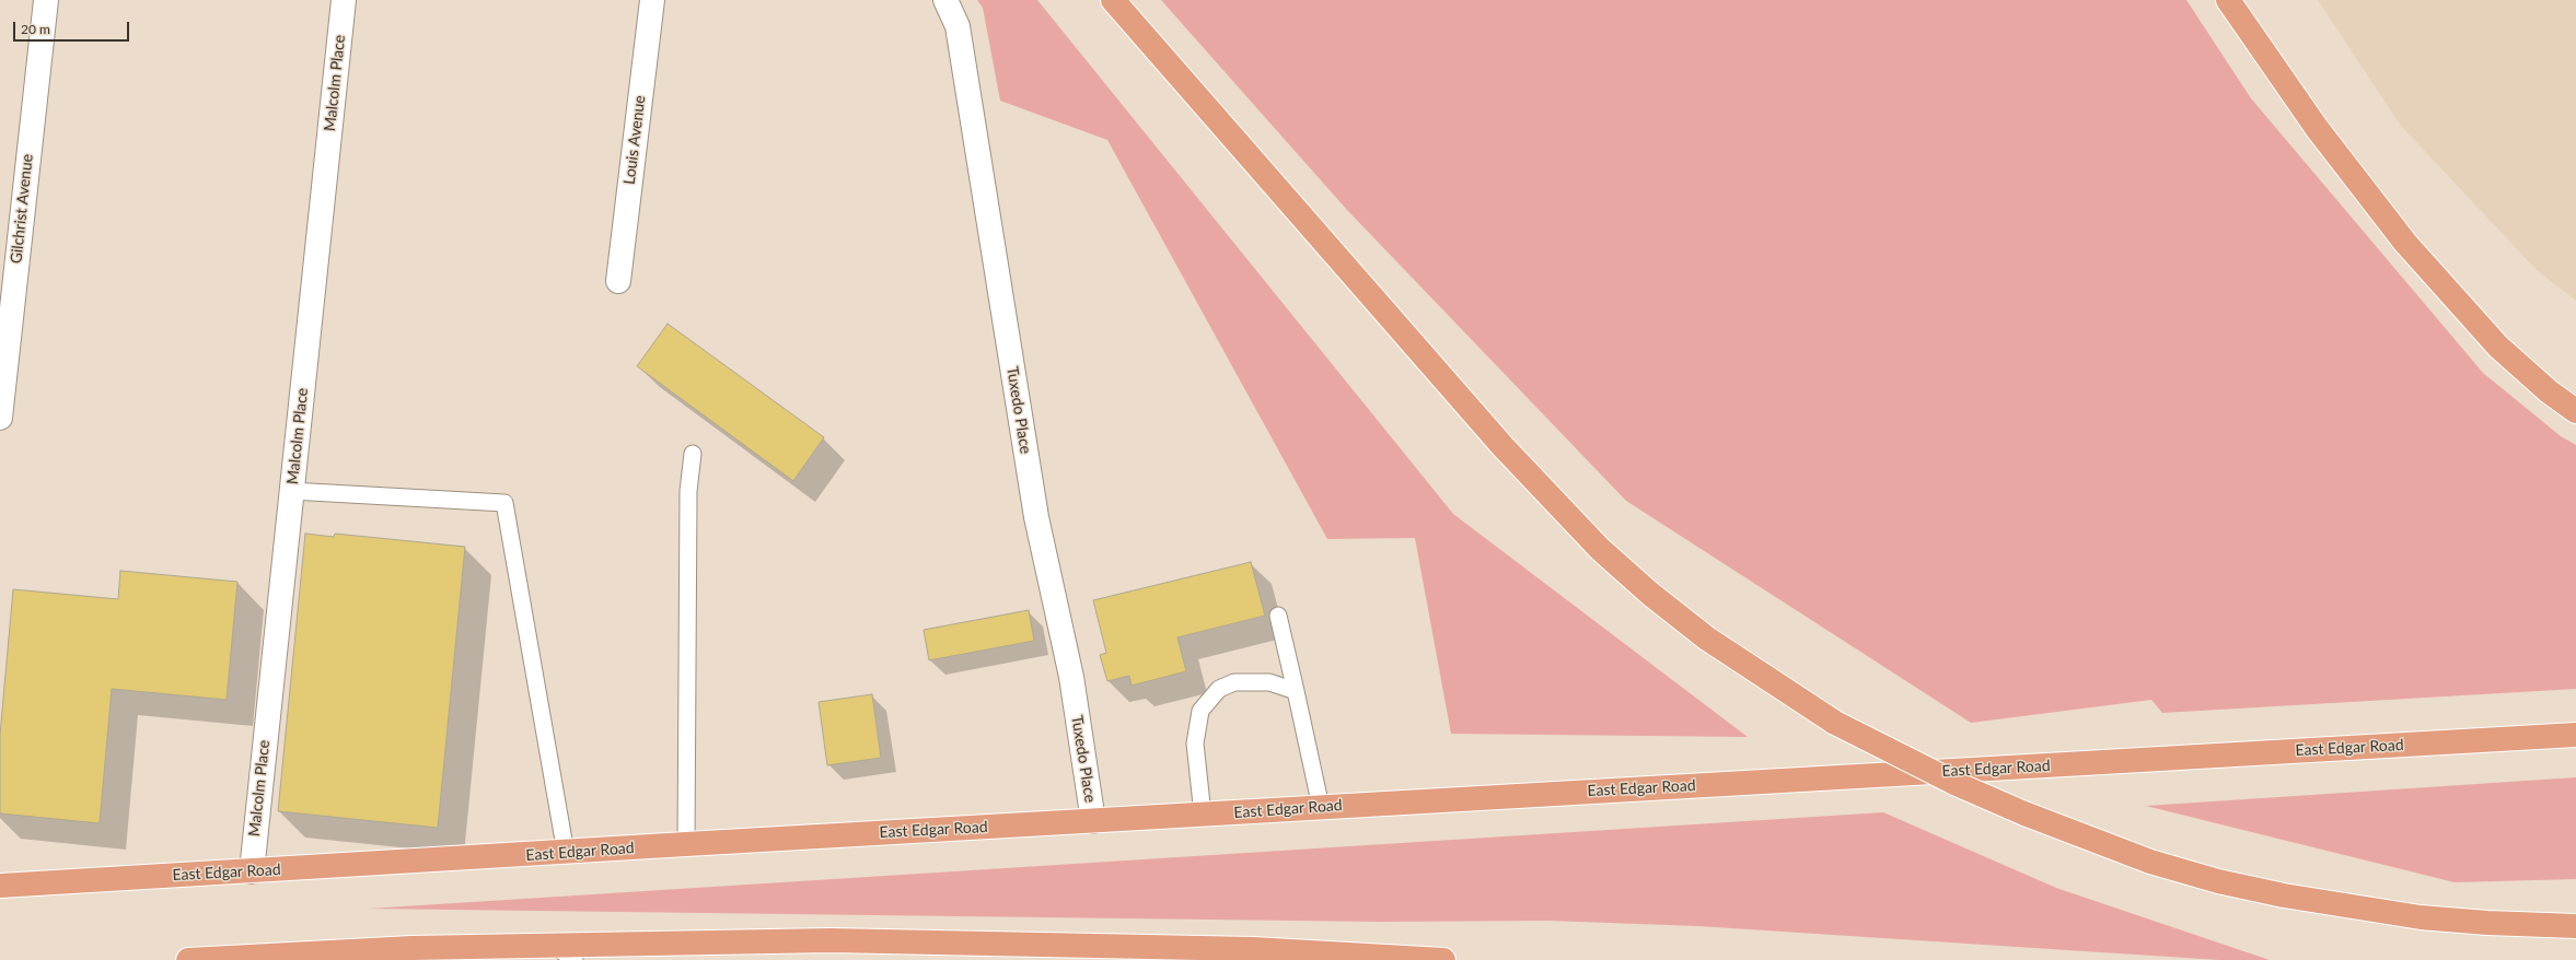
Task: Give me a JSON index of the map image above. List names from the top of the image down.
{
  "streets": {
    "highway": ["East Edgar Road"],
    "street": [
      "Malcolm Place",
      "Louis Avenue",
      "Gilchrist Avenue",
      "Tuxedo Place"
    ]
  },
  "crossings": [
    ["Malcolm Place", "East Edgar Road"],
    ["Tuxedo Place", "East Edgar Road"]
  ],
  "scale_bar": "20 m"
}
